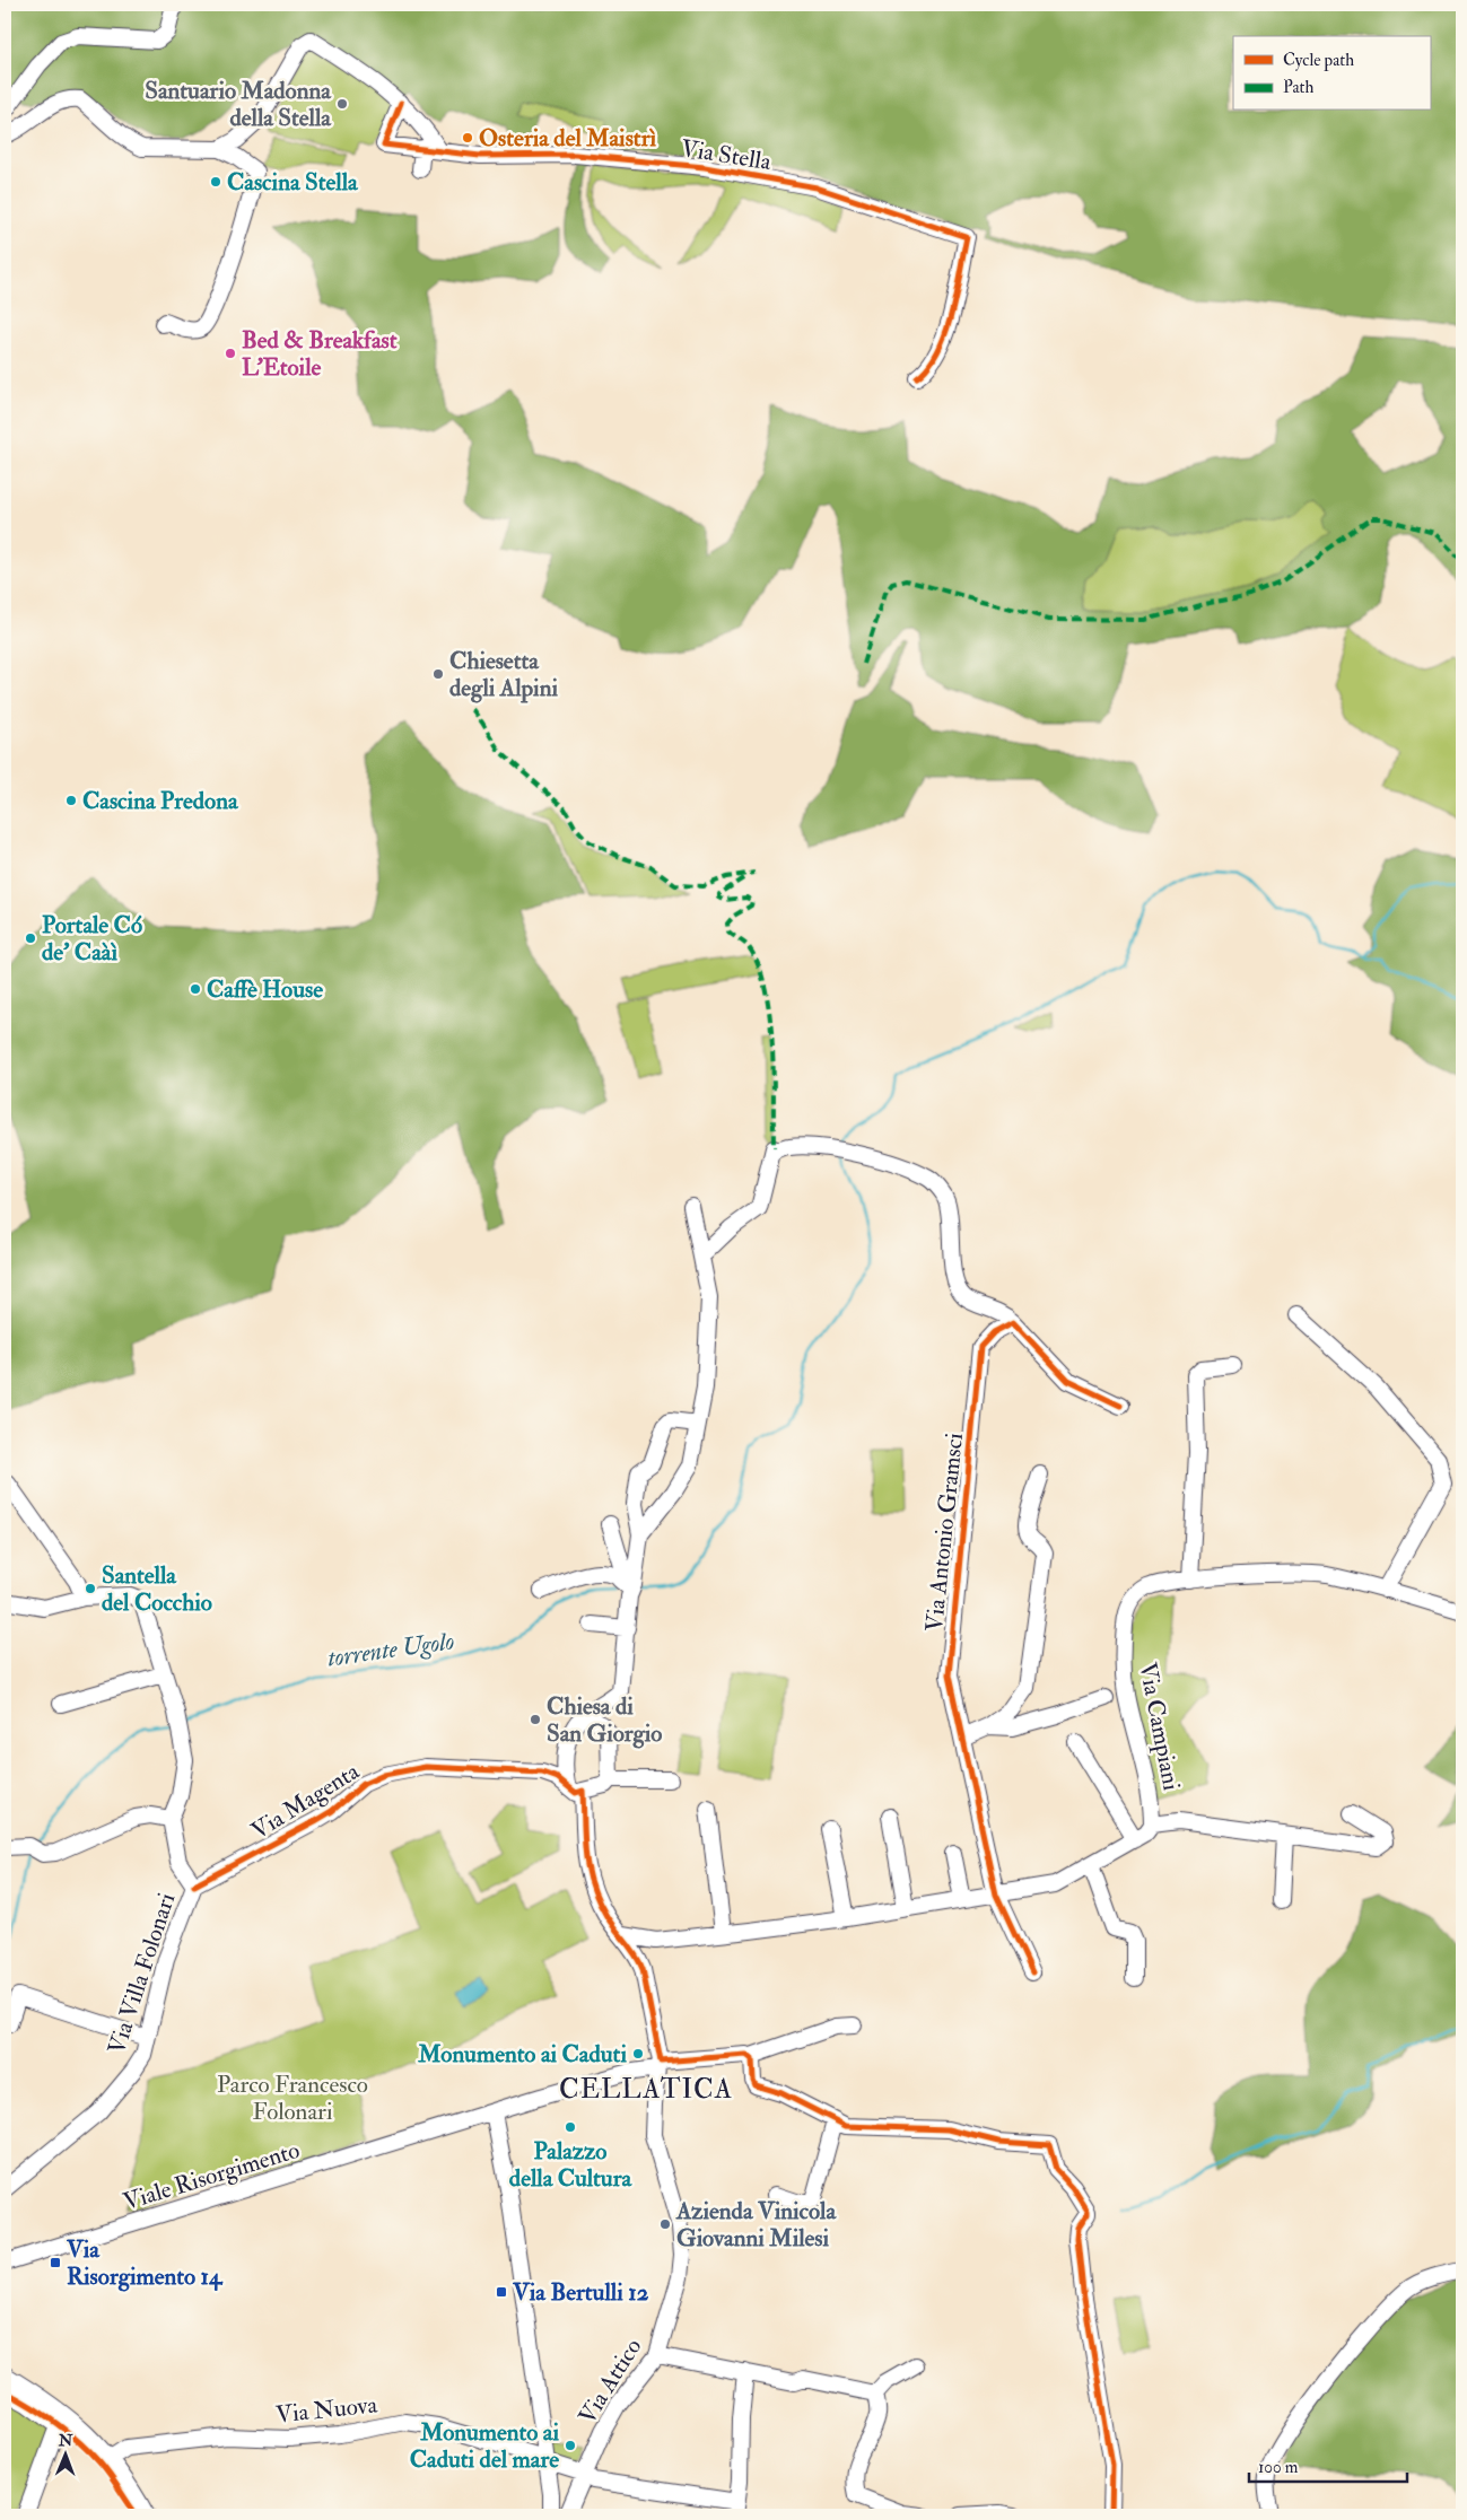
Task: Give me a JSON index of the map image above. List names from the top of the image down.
{
  "streets": {
    "street": [
      "Via Stella",
      "Via Antonio Gramsci",
      "Via Campiani",
      "Via Magenta",
      "Via Villa Folonari",
      "Viale Risorgimento",
      "Via Attico",
      "Via Nuova"
    ]
  },
  "crossings": [
    ["Via Magenta", "Via Villa Folonari"],
    ["Viale Risorgimento", "Via Attico"],
    ["Via Attico", "Via Nuova"]
  ],
  "districts": ["CELLATICA"],
  "water": ["torrente Ugolo"],
  "parks": ["Parco Francesco Folonari"],
  "places": {
    "other": [
      "Santuario Madonna della Stella",
      "Osteria del Maistrì",
      "Cascina Stella",
      "Bed & Breakfast L'Etoile",
      "Chiesetta degli Alpini",
      "Cascina Predona",
      "Portale Có de' Caàì",
      "Caffè House",
      "Santella del Cocchio",
      "Chiesa di San Giorgio",
      "Monumento ai Caduti",
      "Palazzo della Cultura",
      "Azienda Vinicola Giovanni Milesi",
      "Monumento ai Caduti del mare"
    ],
    "transit": ["Via Risorgimento 14", "Via Bertulli 12"]
  },
  "legend": ["Cycle path", "Path"],
  "scale_bar": "100 m",
  "north": "top"
}
